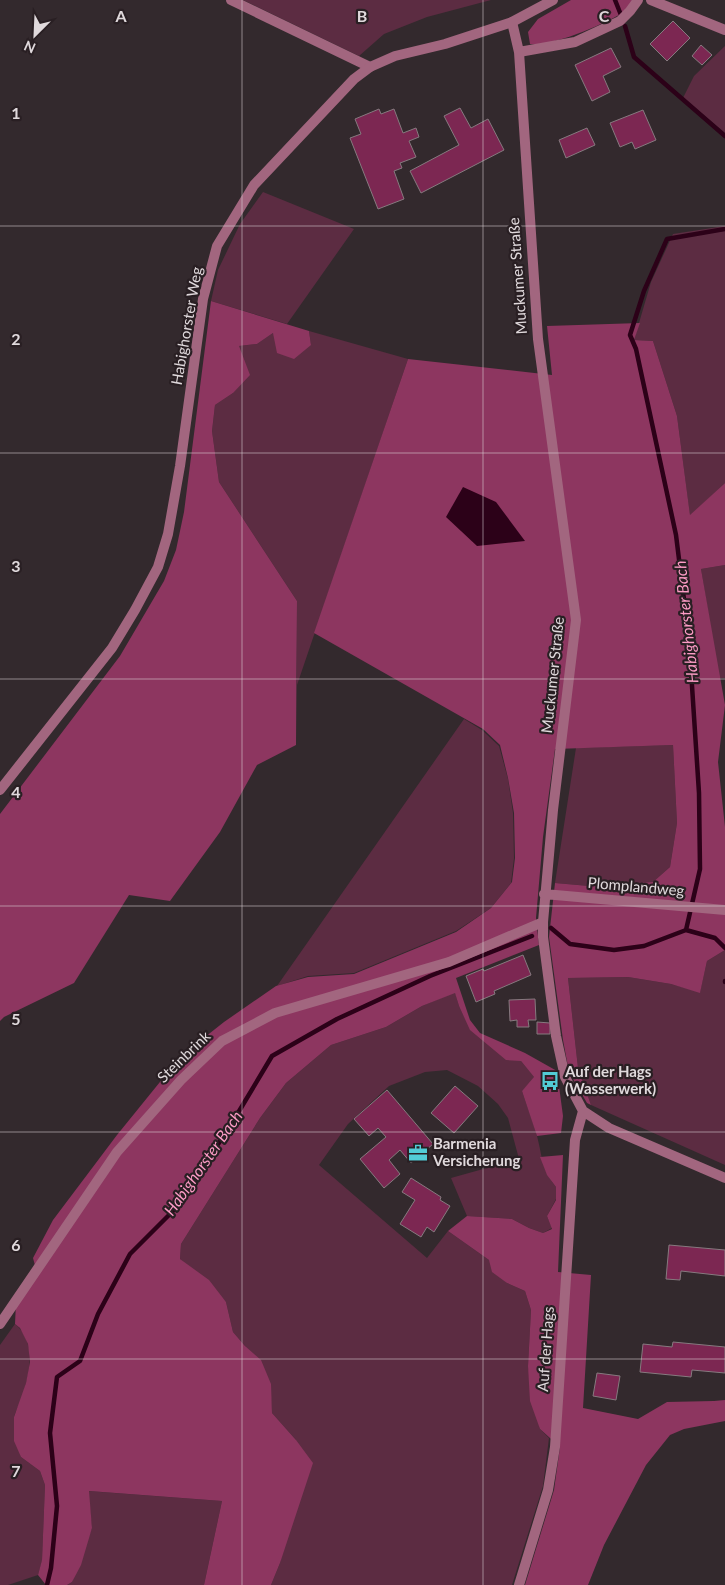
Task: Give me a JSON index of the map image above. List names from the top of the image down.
{
  "streets": {
    "street": [
      "Muckumer Straße",
      "Habighorster Weg",
      "Plomplandweg",
      "Steinbrink",
      "Auf der Hags"
    ]
  },
  "crossings": [
    ["Muckumer Straße", "Habighorster Weg"],
    ["Muckumer Straße", "Plomplandweg"],
    ["Muckumer Straße", "Steinbrink"],
    ["Muckumer Straße", "Auf der Hags"]
  ],
  "water": ["Habighorster Bach"],
  "places": {
    "bus stop": ["Auf der Hags (Wasserwerk)"],
    "office": ["Barmenia Versicherung"]
  },
  "north": "bottom left",
  "grid": {
    "columns": ["A", "B", "C"],
    "rows": [
      "1",
      "2",
      "3",
      "4",
      "5",
      "6",
      "7"
    ]
  }
}
